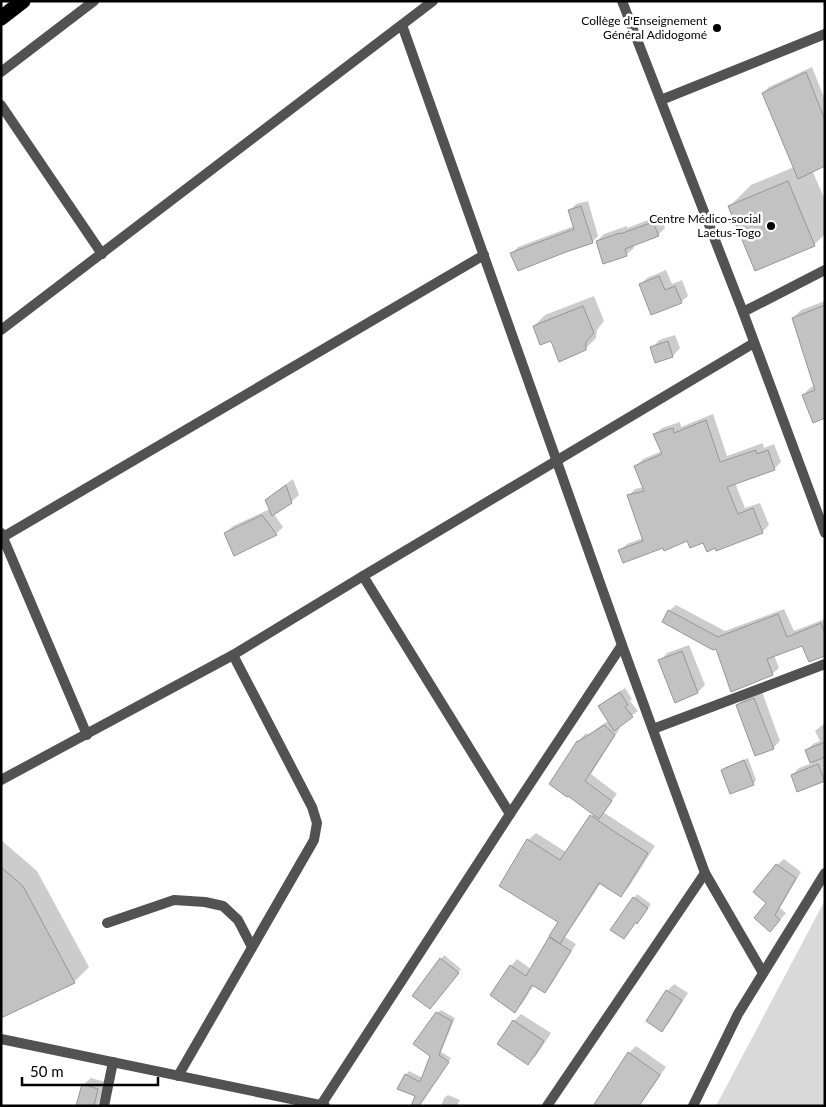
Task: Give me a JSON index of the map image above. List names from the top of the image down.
{
  "places": ["Collège d'Enseignement Général Adidogomé", "Centre Médico-social Laetus-Togo"],
  "scale_bar": "50 m"
}
